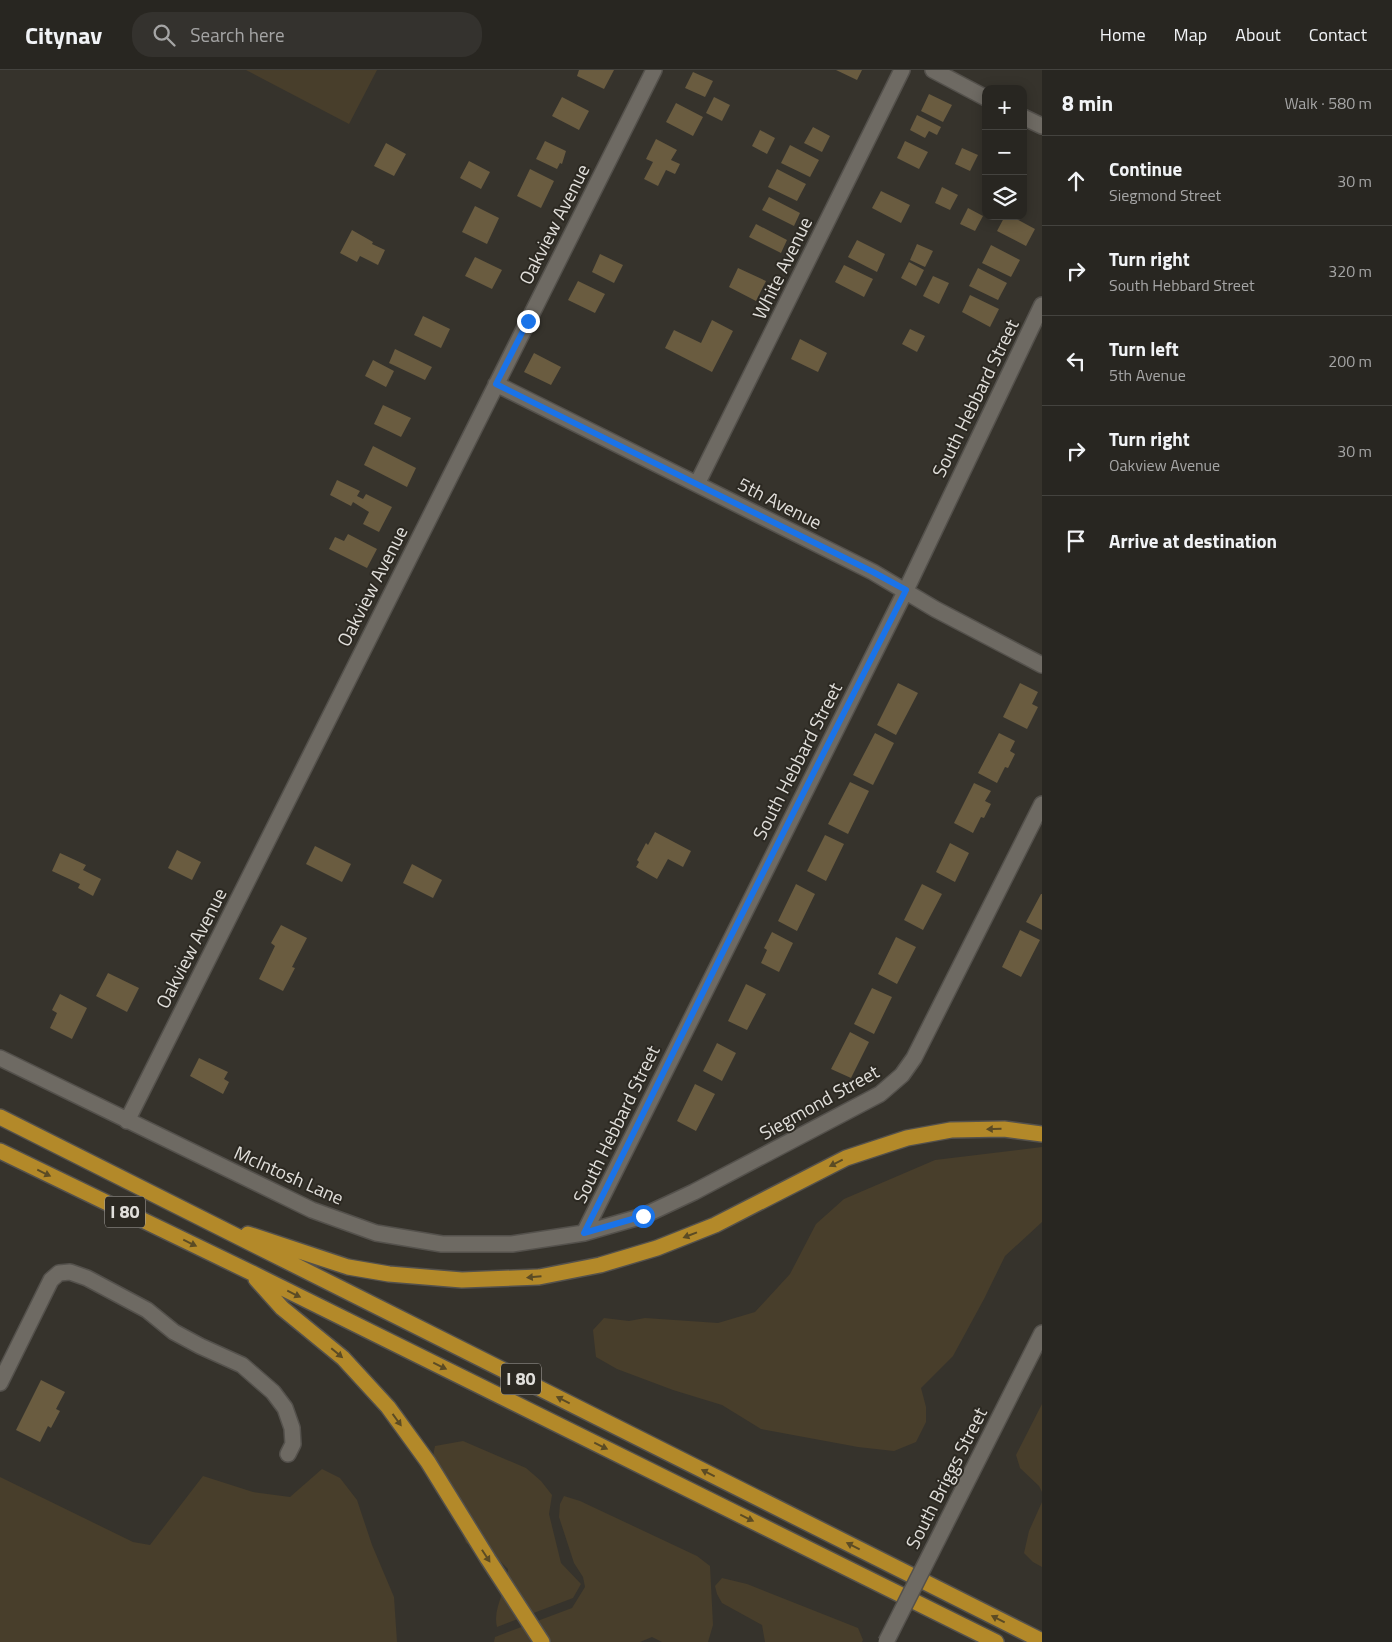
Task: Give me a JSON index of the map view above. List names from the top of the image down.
{
  "streets": {
    "highway": ["I 80"],
    "street": [
      "Oakview Avenue",
      "White Avenue",
      "South Hebbard Street",
      "5th Avenue",
      "Siegmond Street",
      "McIntosh Lane",
      "South Briggs Street"
    ]
  },
  "crossings": [
    ["Oakview Avenue", "5th Avenue"],
    ["Oakview Avenue", "McIntosh Lane"],
    ["White Avenue", "5th Avenue"],
    ["South Hebbard Street", "5th Avenue"],
    ["South Hebbard Street", "Siegmond Street"],
    ["South Hebbard Street", "McIntosh Lane"],
    ["Siegmond Street", "McIntosh Lane"]
  ],
  "page": {
    "header": "Citynav",
    "search": "Search here",
    "nav": [
      "Home",
      "Map",
      "About",
      "Contact"
    ],
    "heading": ["8 min", "Walk · 580 m"],
    "map_buttons": ["+", "−"],
    "list": [
      ["Continue", "Siegmond Street", "30 m"],
      ["Turn right", "South Hebbard Street", "320 m"],
      ["Turn left", "5th Avenue", "200 m"],
      ["Turn right", "Oakview Avenue", "30 m"],
      "Arrive at destination"
    ]
  }
}
